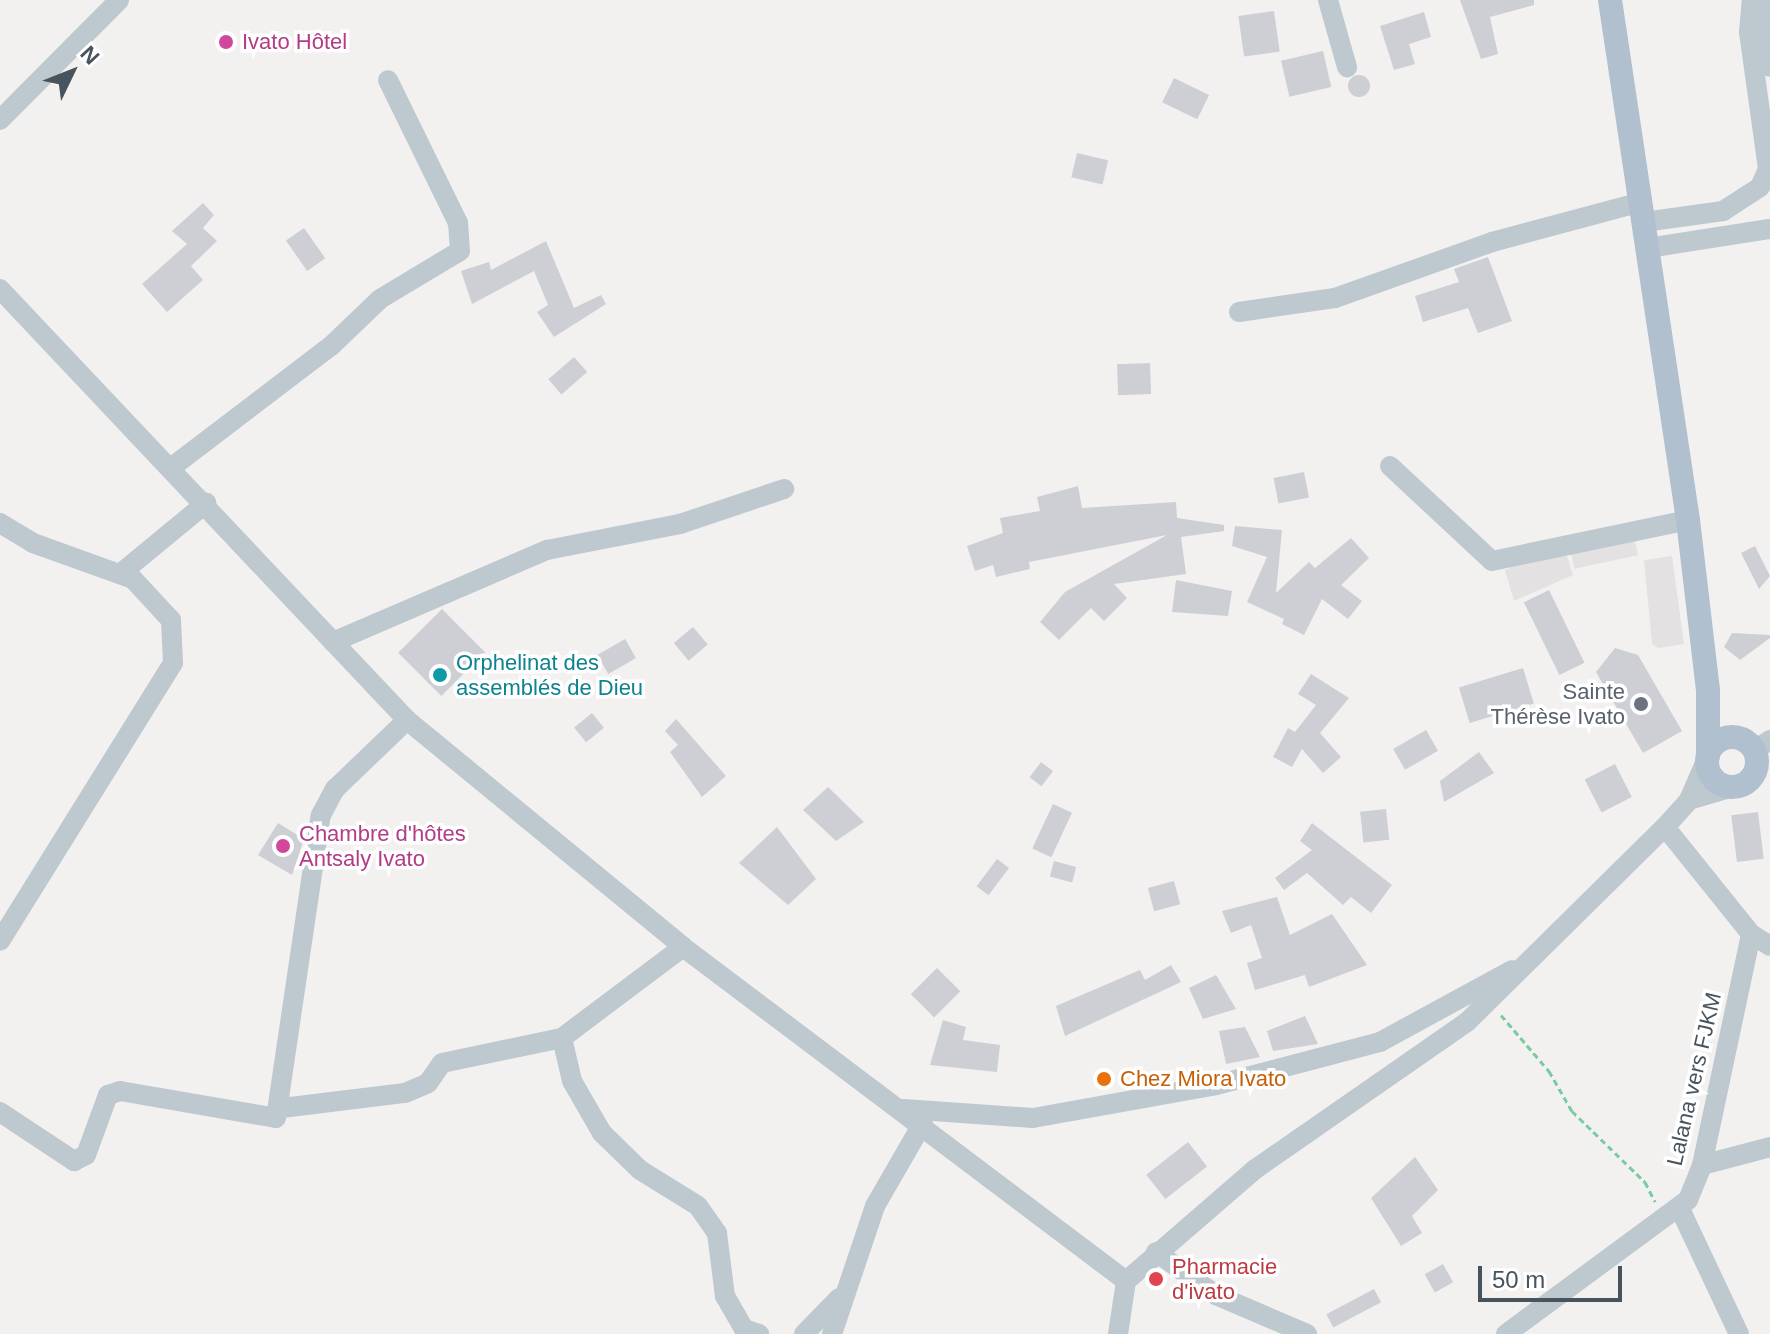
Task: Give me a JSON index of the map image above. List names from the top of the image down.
{
  "streets": {
    "street": ["Lalana vers FJKM"]
  },
  "places": [
    "Ivato Hôtel",
    "Orphelinat des assemblés de Dieu",
    "Sainte Thérèse Ivato",
    "Chambre d'hôtes Antsaly Ivato",
    "Chez Miora Ivato",
    "Pharmacie d'ivato"
  ],
  "scale_bar": "50 m",
  "north": "top right"
}
